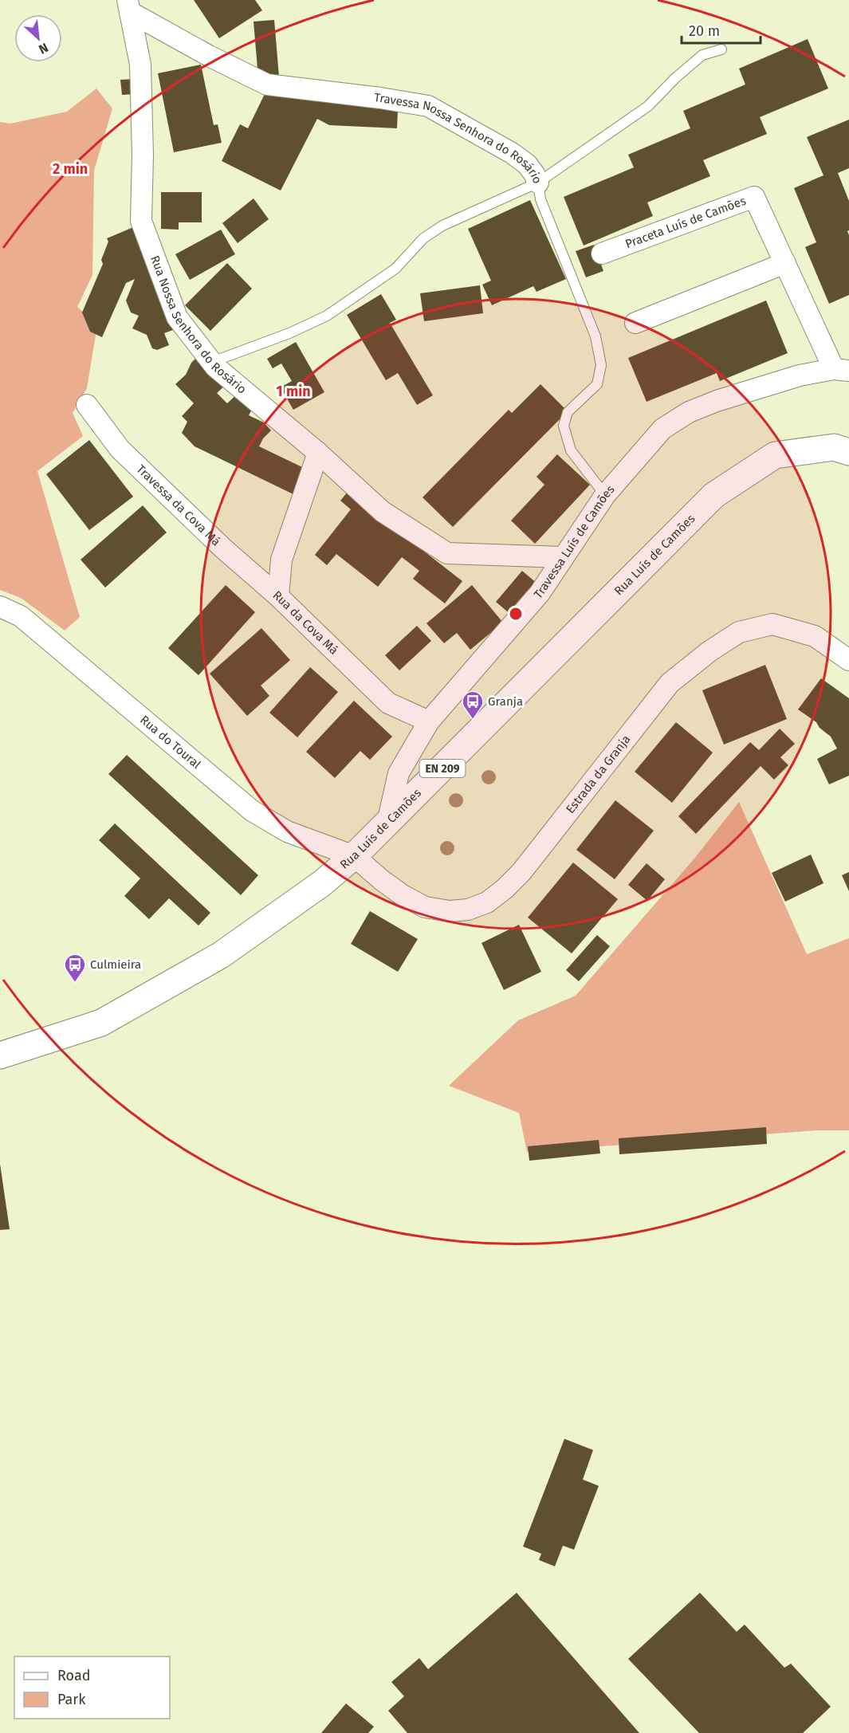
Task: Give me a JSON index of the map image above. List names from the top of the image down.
{
  "streets": {
    "main road": ["Rua Luís de Camões", "EN 209"],
    "street": [
      "Travessa Nossa Senhora do Rosário",
      "Praceta Luís de Camões",
      "Rua Nossa Senhora do Rosário",
      "Travessa da Cova Má",
      "Travessa Luís de Camões",
      "Rua da Cova Má",
      "Rua do Toural",
      "Estrada da Granja"
    ]
  },
  "crossings": [
    ["Travessa Nossa Senhora do Rosário", "Rua Nossa Senhora do Rosário"],
    ["Praceta Luís de Camões", "Travessa Luís de Camões"],
    ["Rua Nossa Senhora do Rosário", "Travessa Luís de Camões"],
    ["Rua Nossa Senhora do Rosário", "Rua da Cova Má"],
    ["Travessa da Cova Má", "Rua da Cova Má"],
    ["Travessa Luís de Camões", "Rua Luís de Camões"],
    ["Travessa Luís de Camões", "Rua da Cova Má"],
    ["Rua Luís de Camões", "Rua do Toural"],
    ["Rua Luís de Camões", "Estrada da Granja"],
    ["Rua do Toural", "Estrada da Granja"]
  ],
  "places": {
    "bus stop": ["Granja", "Culmieira"]
  },
  "legend": ["Road", "Park"],
  "scale_bar": "20 m",
  "north": "bottom right",
  "rings": ["2 min", "1 min"]
}
